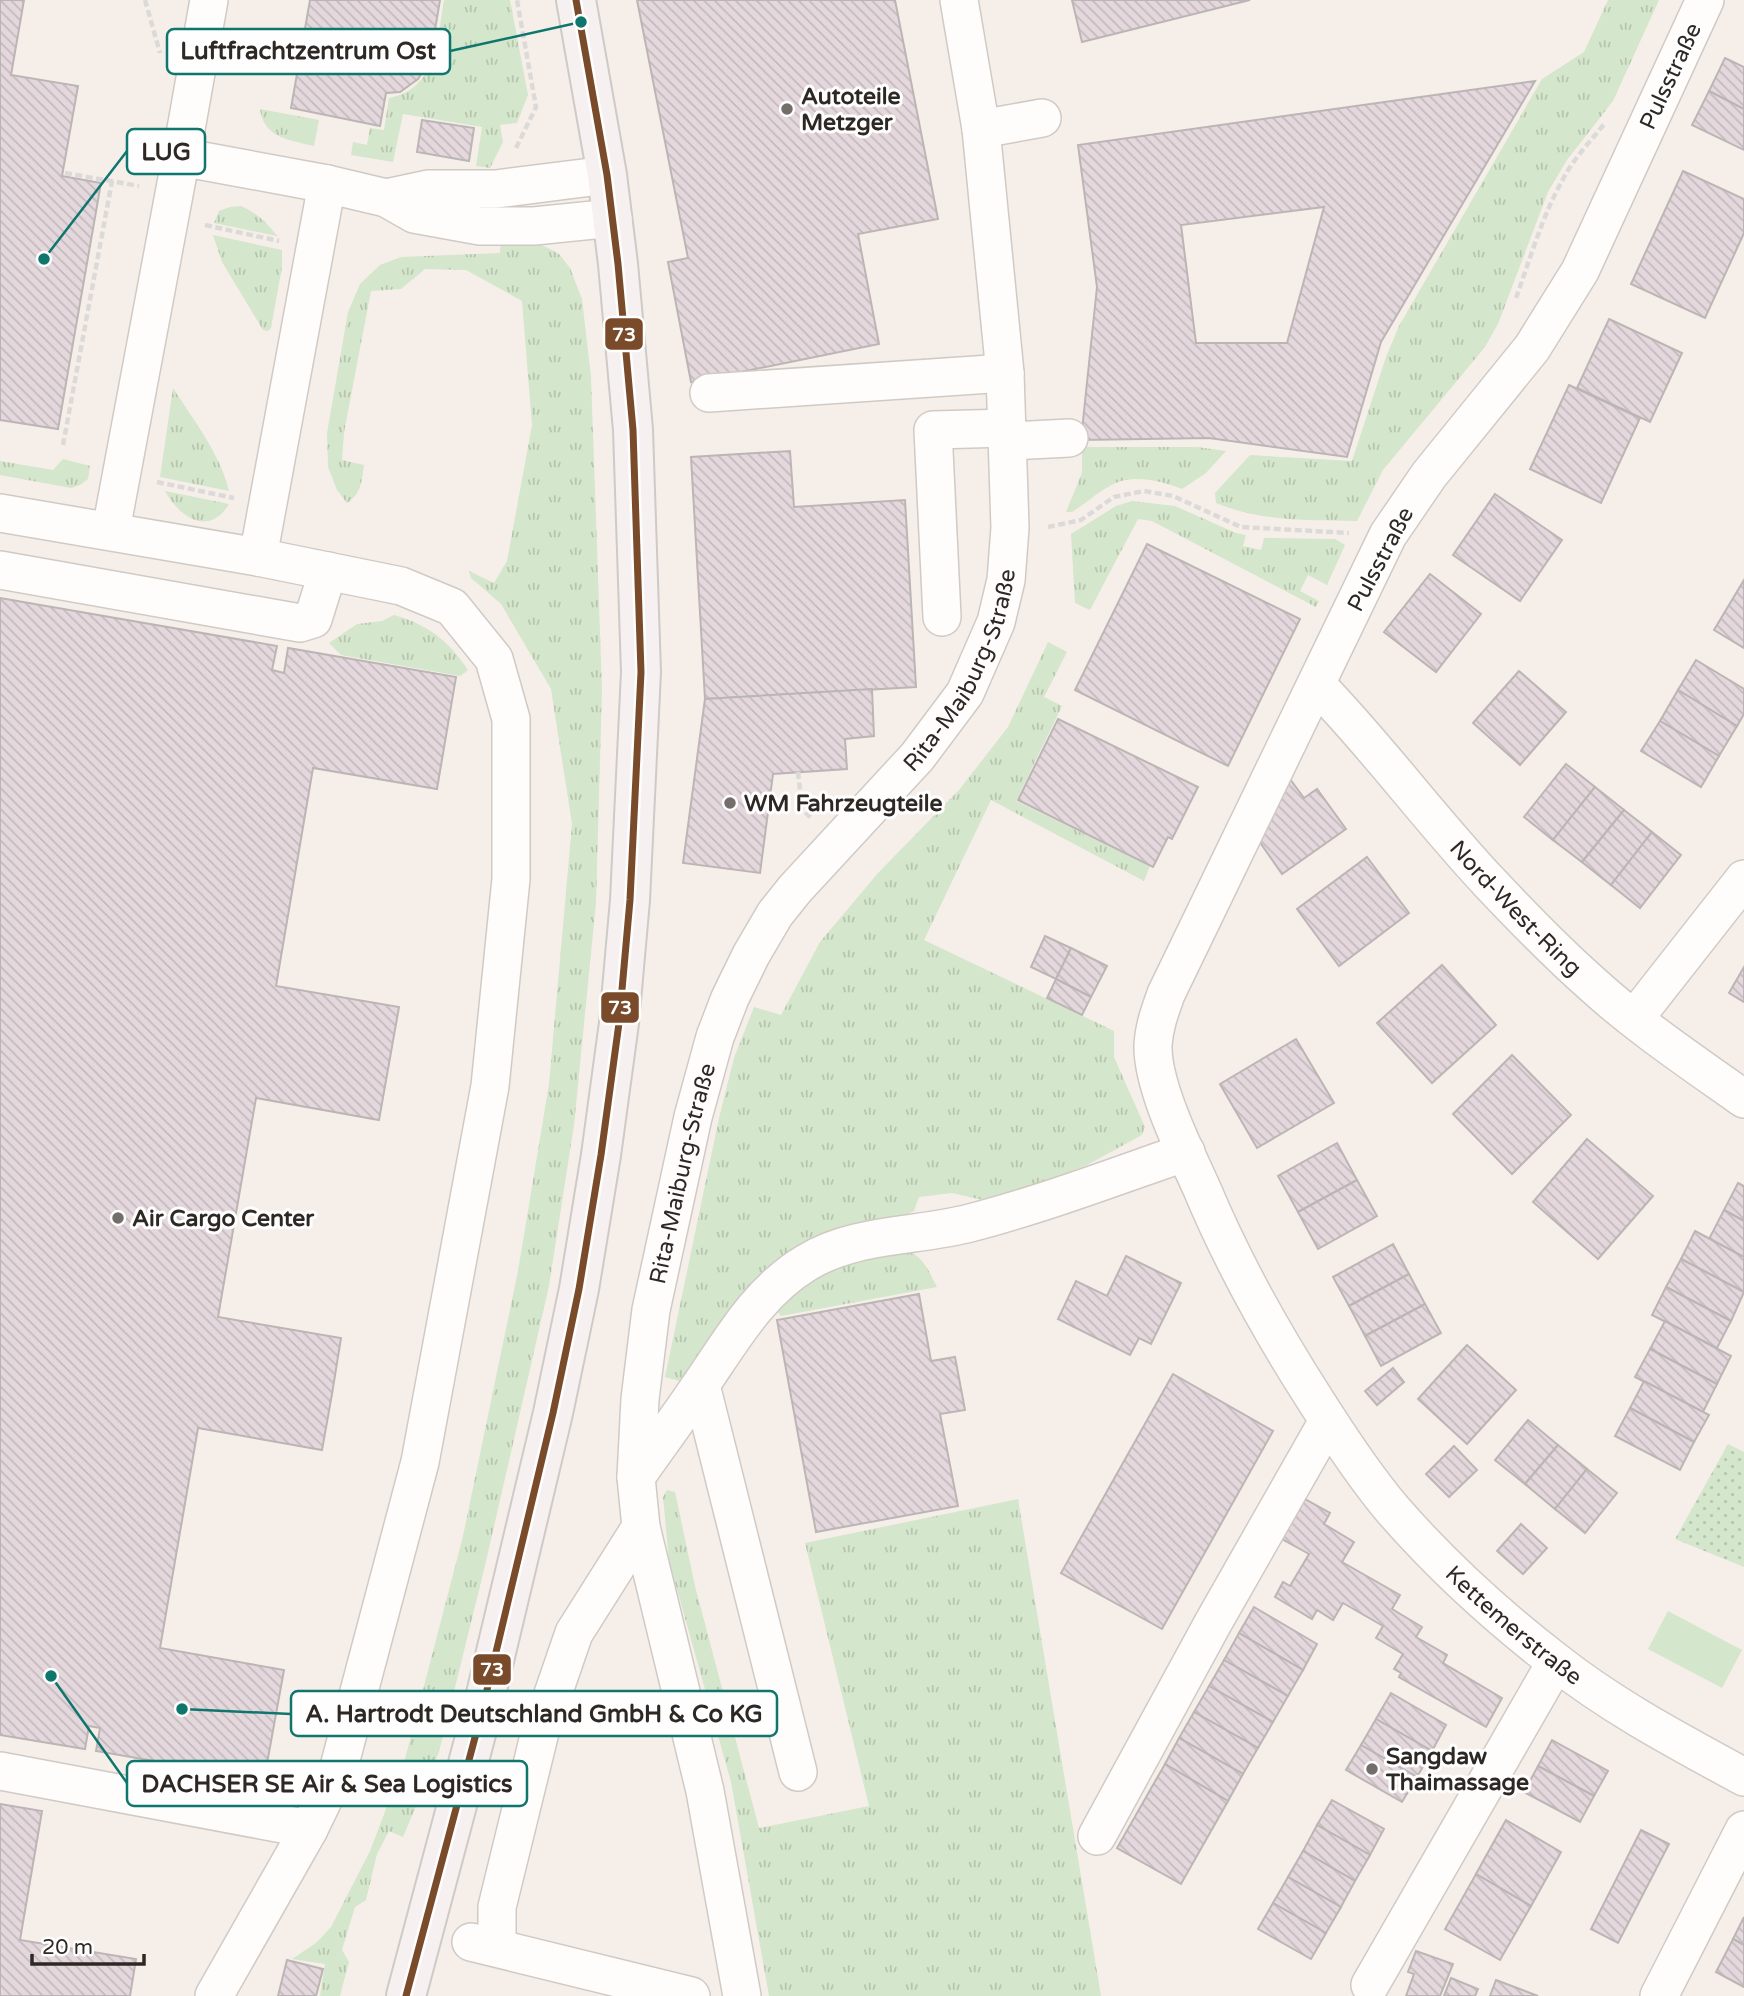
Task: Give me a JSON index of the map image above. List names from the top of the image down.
{
  "streets": {
    "street": [
      "Pulsstraße",
      "Rita-Maiburg-Straße",
      "Nord-West-Ring",
      "Kettemerstraße"
    ]
  },
  "crossings": [
    ["Pulsstraße", "Nord-West-Ring"],
    ["Pulsstraße", "Kettemerstraße"]
  ],
  "places": [
    "Luftfrachtzentrum Ost",
    "Autoteile Metzger",
    "LUG",
    "WM Fahrzeugteile",
    "Air Cargo Center",
    "DACHSER SE Air & Sea Logistics",
    "A. Hartrodt Deutschland GmbH & Co KG",
    "Sangdaw Thaimassage"
  ],
  "lines": ["transit line 73"],
  "scale_bar": "20 m"
}
